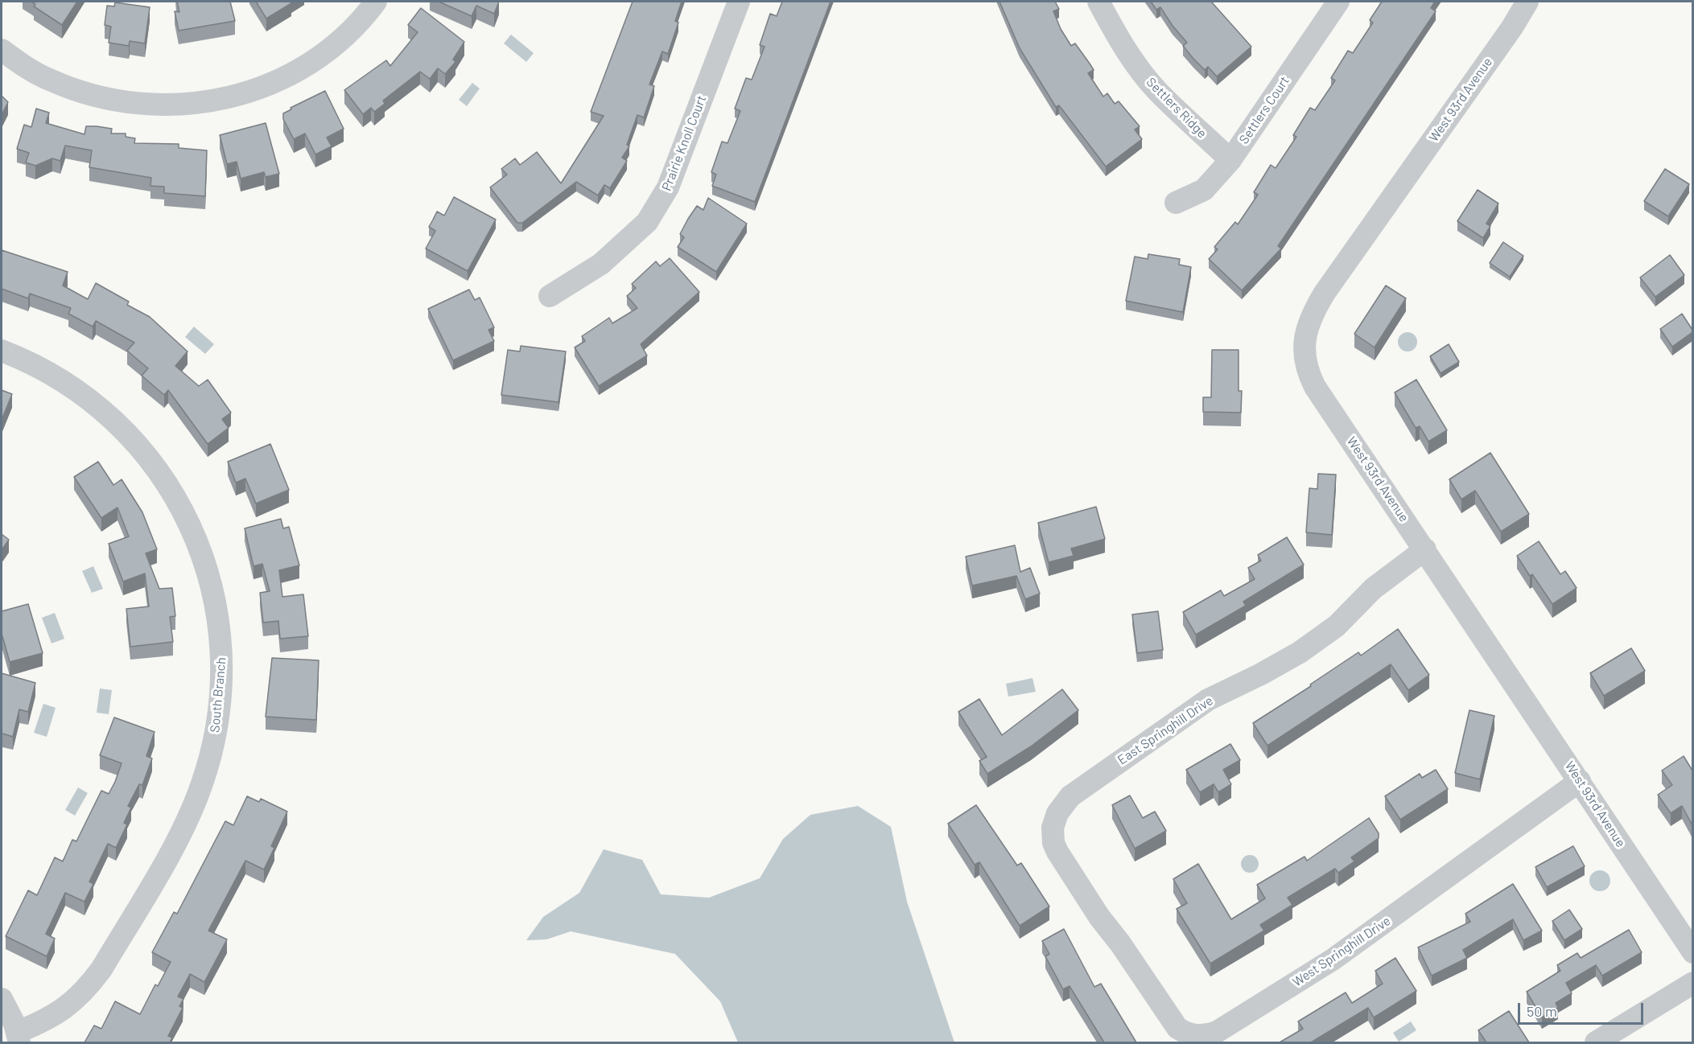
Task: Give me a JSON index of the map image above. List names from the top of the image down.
{
  "streets": {
    "street": [
      "West 93rd Avenue",
      "Settlers Ridge",
      "Settlers Court",
      "Prairie Knoll Court",
      "South Branch",
      "East Springhill Drive",
      "West Springhill Drive"
    ]
  },
  "crossings": [
    ["West 93rd Avenue", "East Springhill Drive"],
    ["West 93rd Avenue", "West Springhill Drive"],
    ["Settlers Ridge", "Settlers Court"],
    ["East Springhill Drive", "West Springhill Drive"]
  ],
  "scale_bar": "50 m"
}
